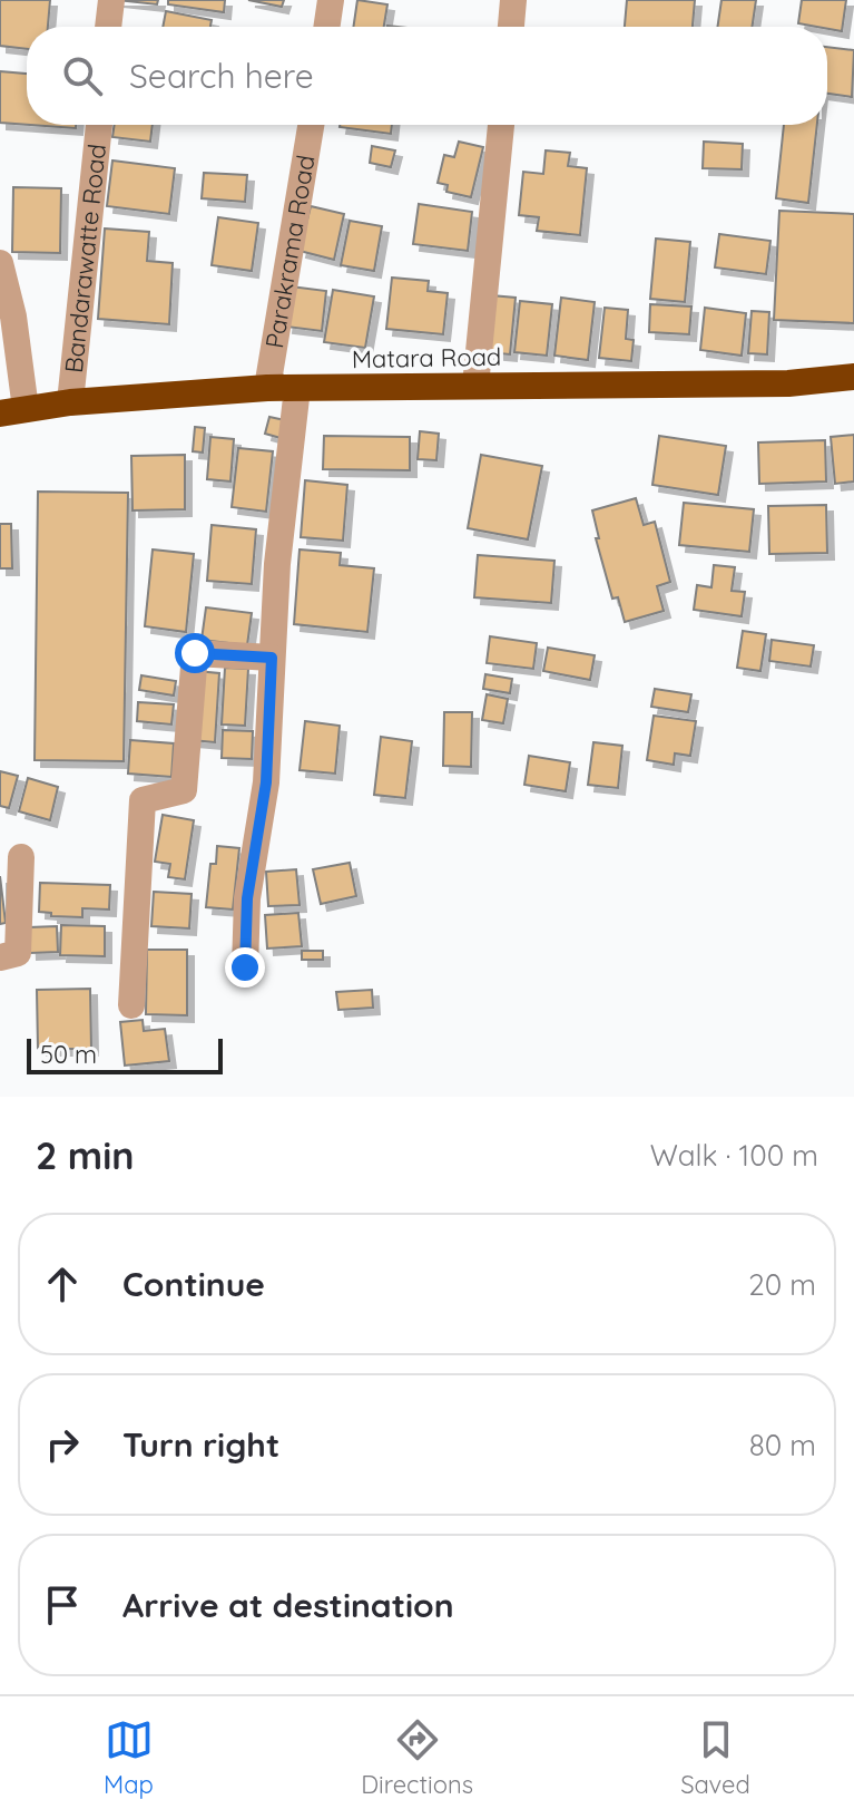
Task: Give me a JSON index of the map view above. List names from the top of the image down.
{
  "streets": {
    "highway": ["Matara Road"],
    "street": ["Parakrama Road", "Bandarawatte Road"]
  },
  "crossings": [
    ["Parakrama Road", "Matara Road"],
    ["Bandarawatte Road", "Matara Road"]
  ],
  "scale_bar": "50 m",
  "page": {
    "search": "Search here",
    "scale": "50 m",
    "heading": ["2 min", "Walk · 100 m"],
    "list": [
      ["Continue", "20 m"],
      ["Turn right", "80 m"],
      "Arrive at destination"
    ],
    "nav": ["Map", "Directions", "Saved"]
  }
}
